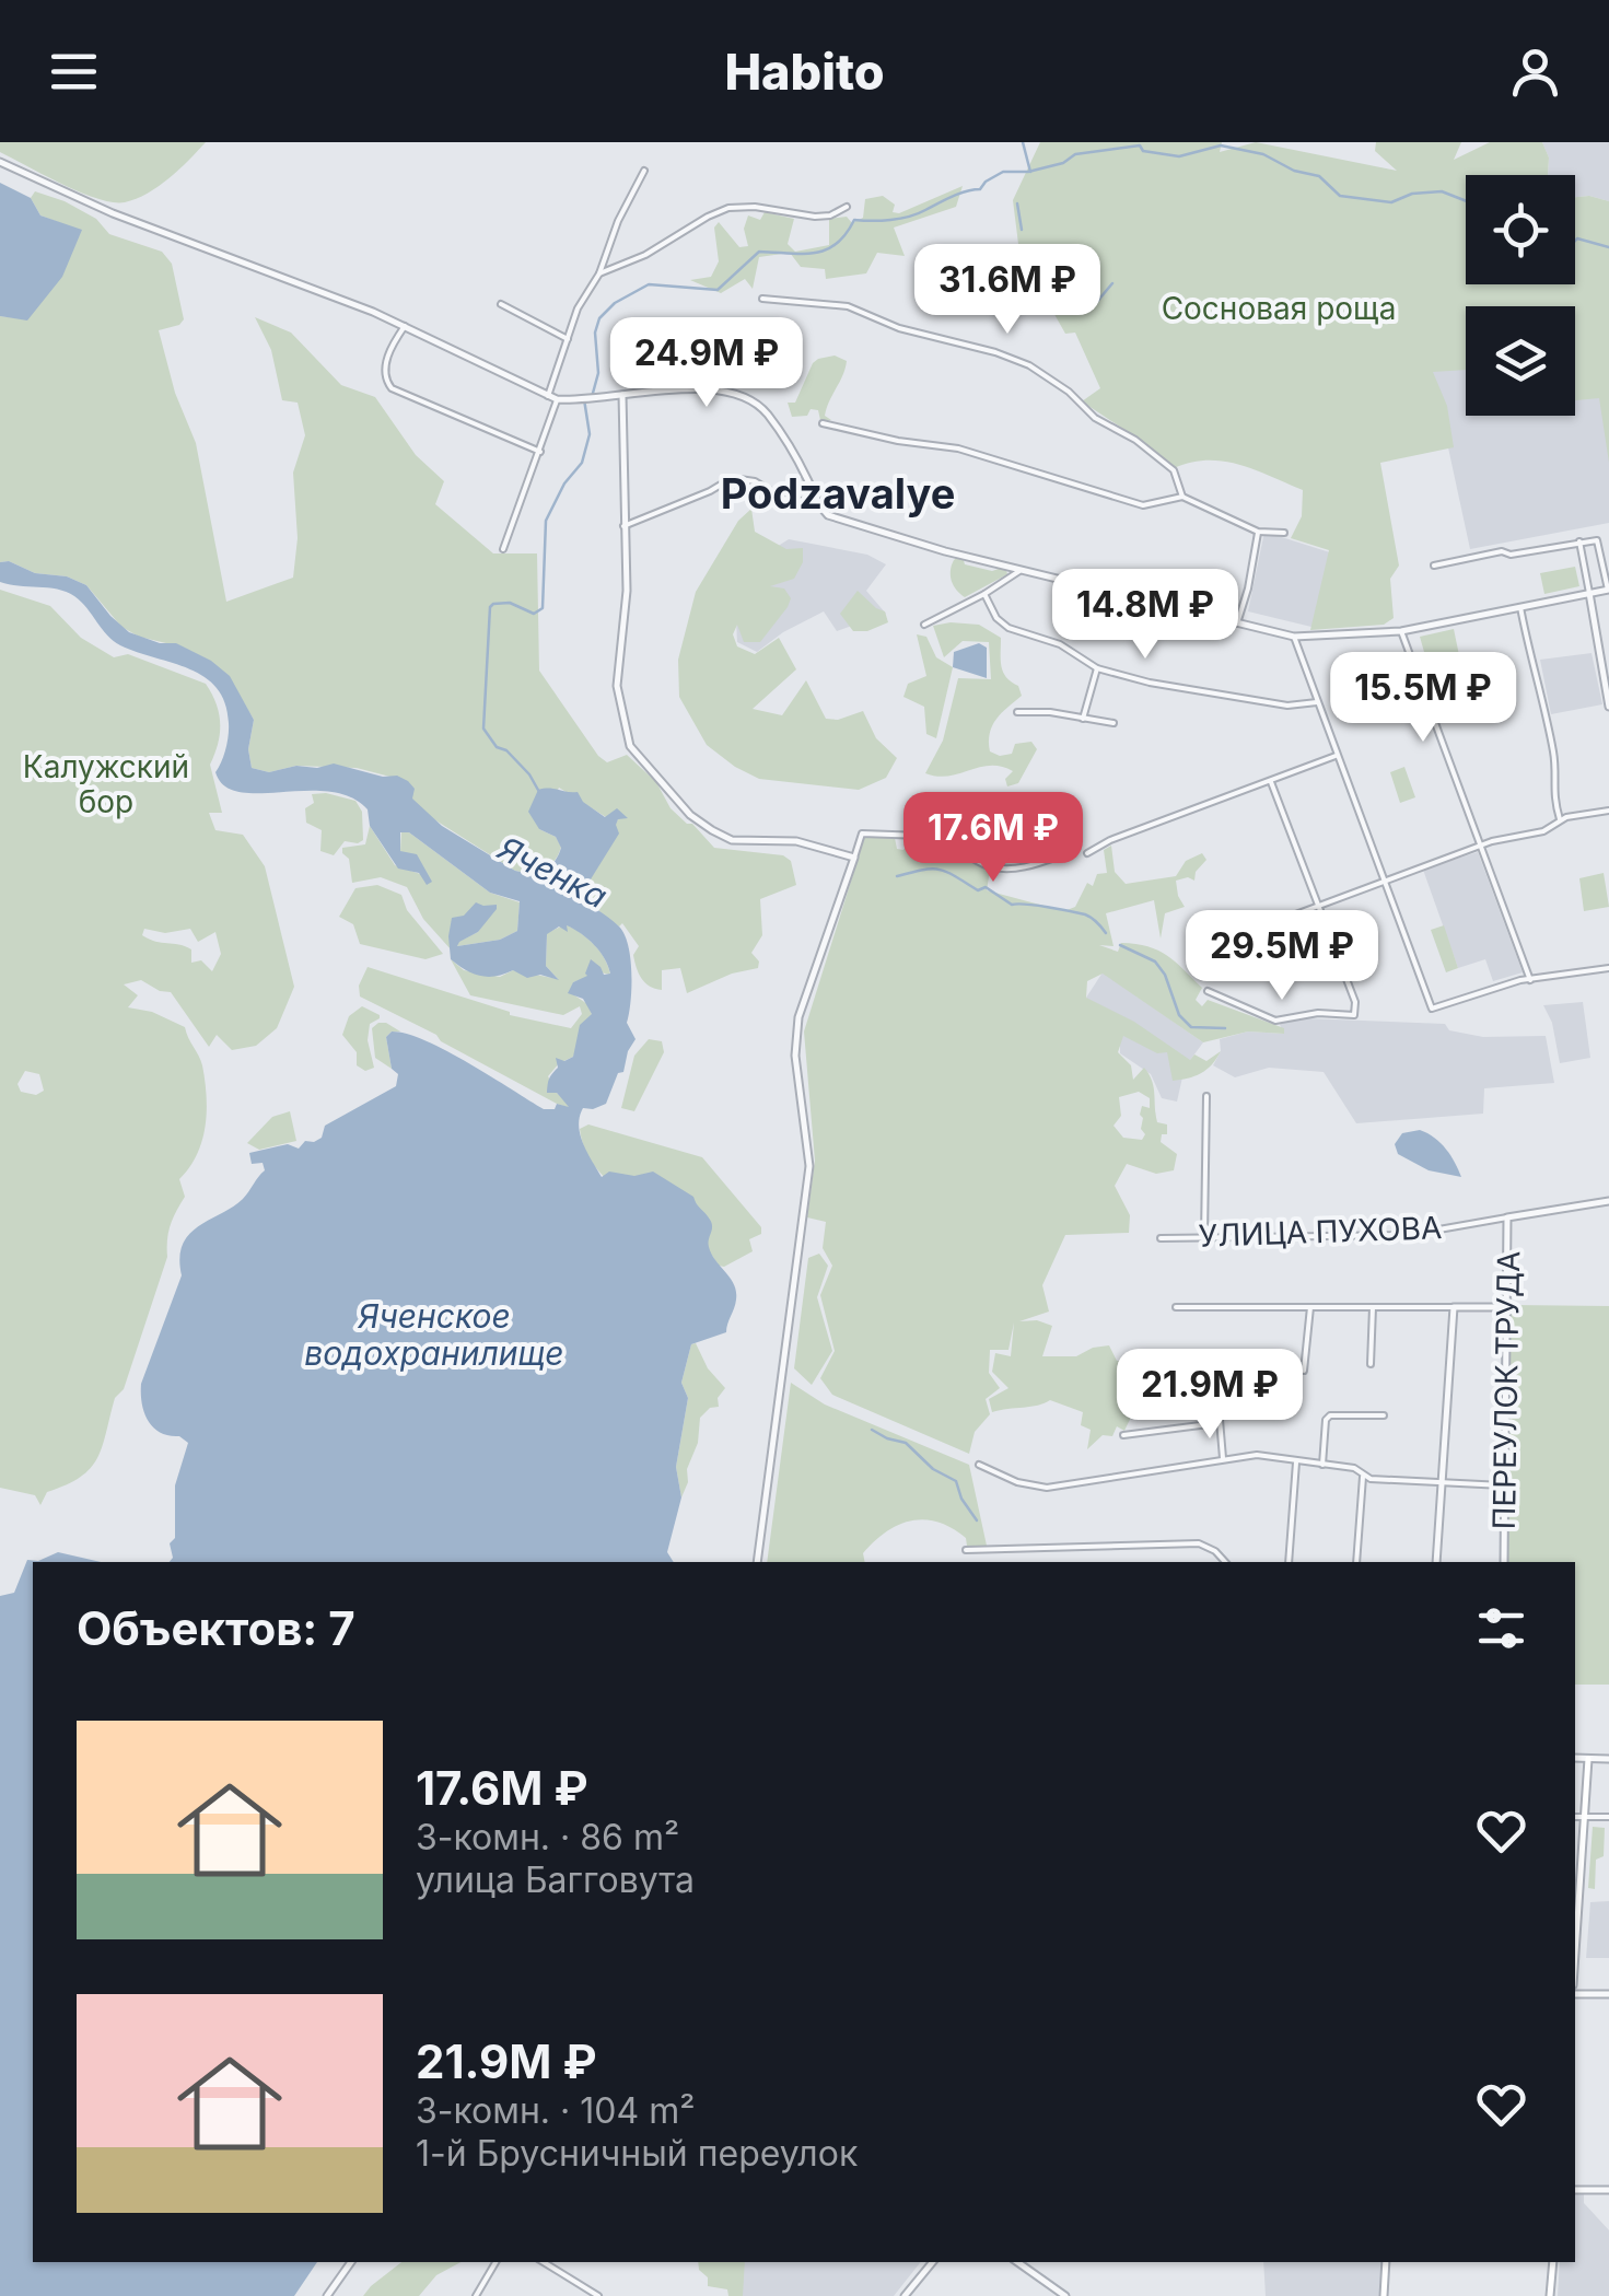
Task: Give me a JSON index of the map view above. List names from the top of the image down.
{
  "streets": {
    "street": ["УЛИЦА ПУХОВА", "ПЕРЕУЛОК ТРУДА"]
  },
  "crossings": [
    ["УЛИЦА ПУХОВА", "ПЕРЕУЛОК ТРУДА"]
  ],
  "districts": ["Podzavalye"],
  "water": ["Яченка", "Яченское водохранилище"],
  "parks": ["Сосновая роща", "Калужский бор"],
  "page": {
    "header": "Habito",
    "price": [
      "31.6M ₽",
      "24.9M ₽",
      "14.8M ₽",
      "15.5M ₽",
      "17.6M ₽",
      "29.5M ₽",
      "21.9M ₽"
    ],
    "heading": "Объектов: 7",
    "list": [
      {
        "name": "17.6M ₽",
        "note": "3-комн. · 86 m² · улица Багговута"
      },
      {
        "name": "21.9M ₽",
        "note": "3-комн. · 104 m² · 1-й Брусничный переулок"
      }
    ]
  }
}
